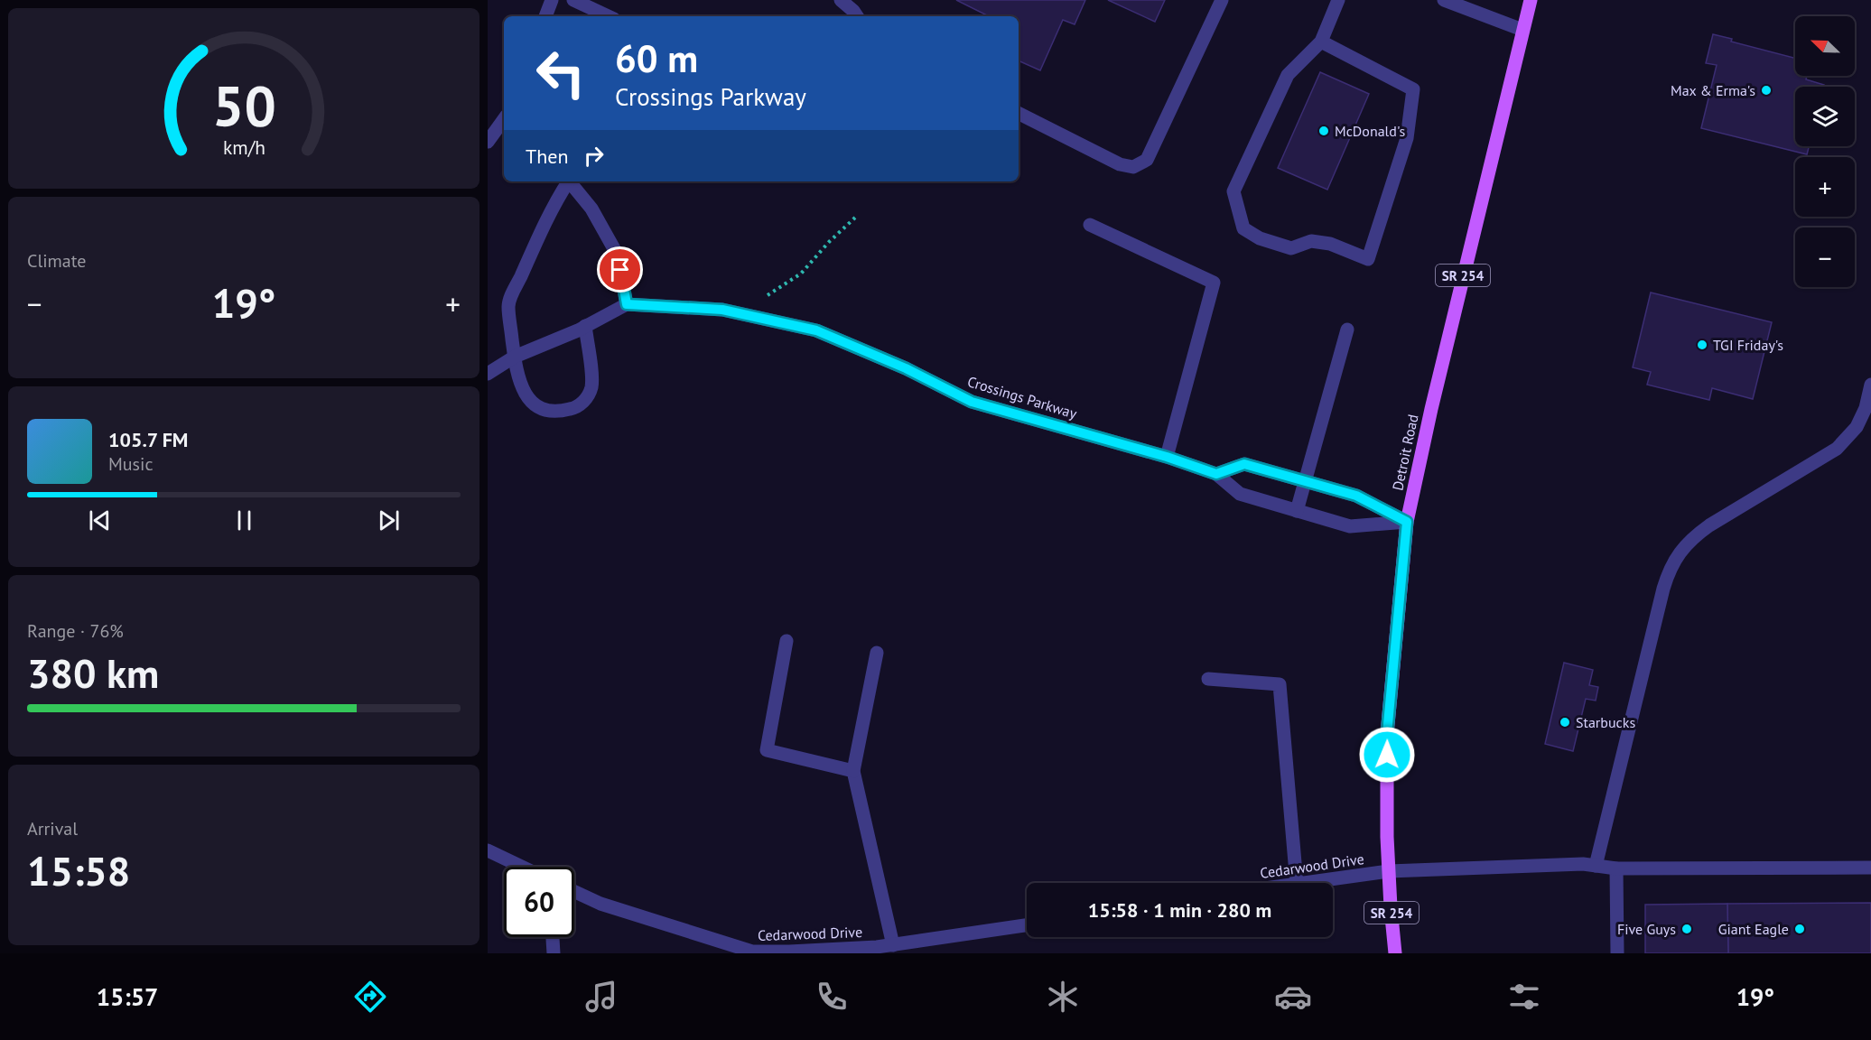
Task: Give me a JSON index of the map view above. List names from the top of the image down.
{
  "streets": {
    "main road": ["SR 254", "Detroit Road"],
    "street": ["Crossings Parkway", "Cedarwood Drive"]
  },
  "crossings": [
    ["Crossings Parkway", "Detroit Road"],
    ["Detroit Road", "Cedarwood Drive"]
  ],
  "places": [
    "Max & Erma's",
    "McDonald's",
    "TGI Friday's",
    "Starbucks",
    "Five Guys",
    "Giant Eagle"
  ],
  "north": "top left",
  "page": {
    "map_buttons": ["+", "−"],
    "turn": ["60 m", "Crossings Parkway"],
    "then": "Then",
    "tile": [
      "Climate",
      ["Range · 76%", "380 km"],
      ["Arrival", "15:58"]
    ],
    "heat": ["−", "19°", "+"],
    "song": ["105.7 FM", "Music"],
    "limit": "60",
    "trip": "15:58 · 1 min · 280 m",
    "tabs": ["15:57", "19°"],
    "gauge": ["50", "km/h"]
  }
}
